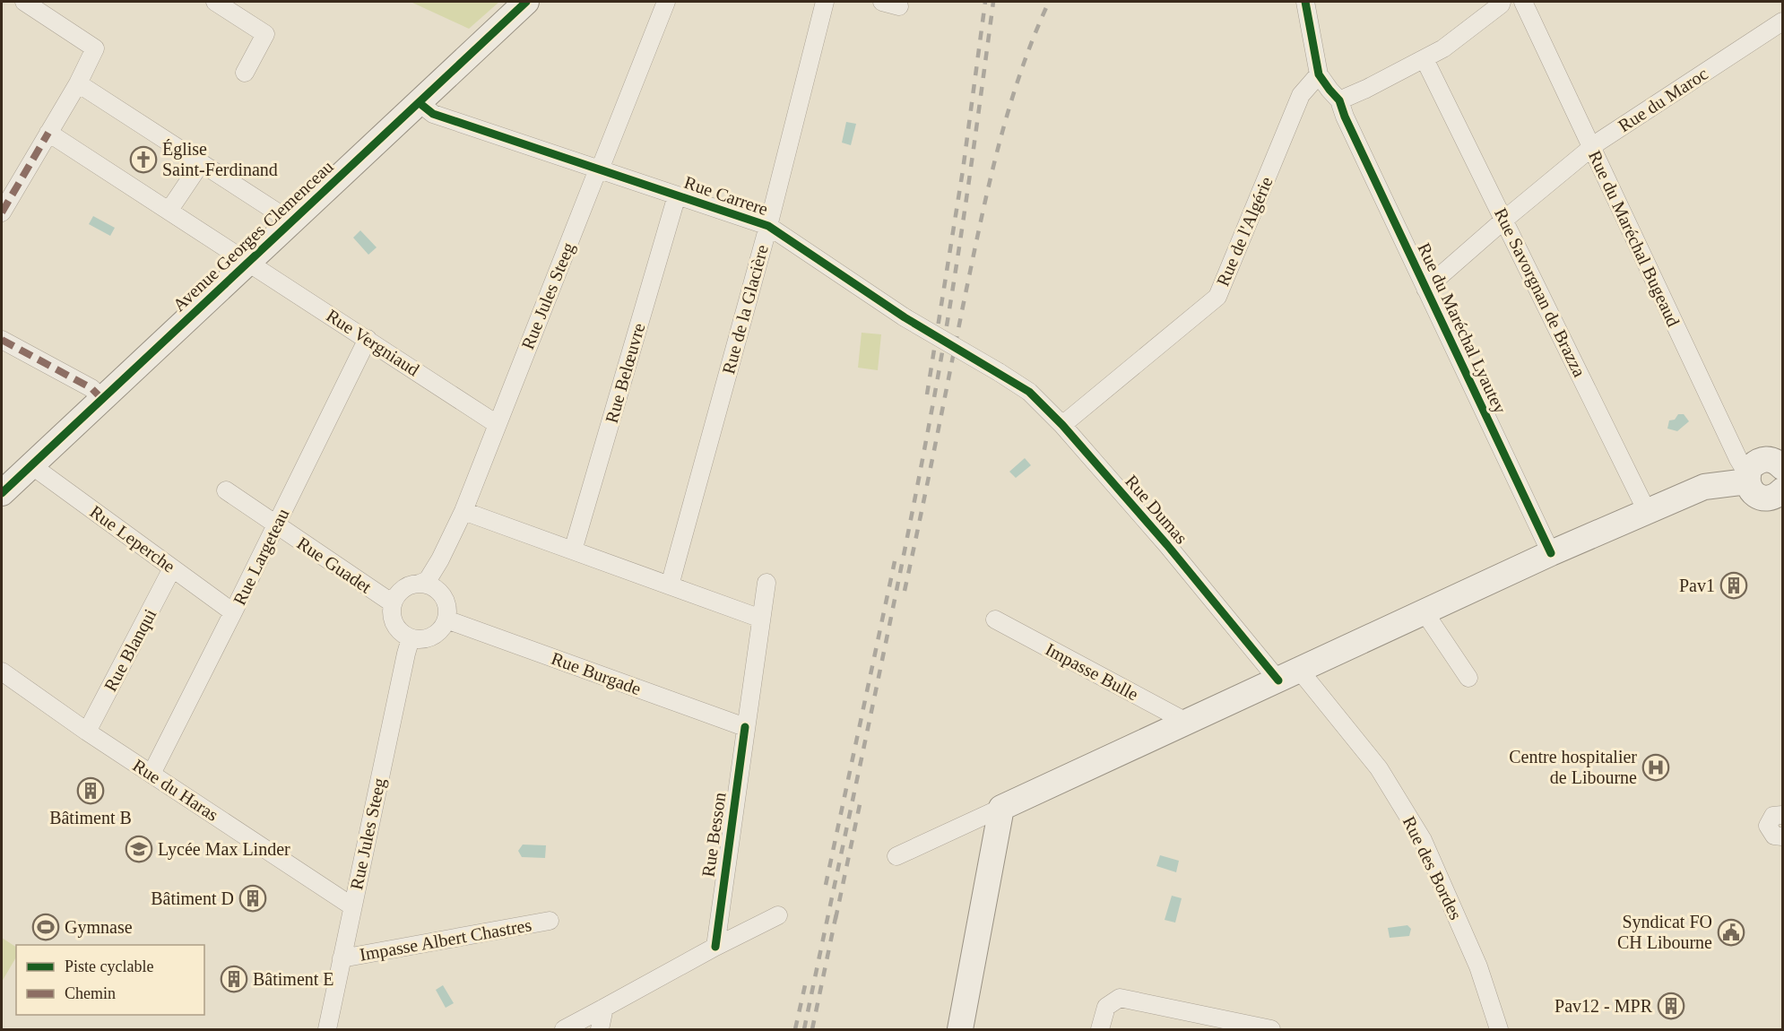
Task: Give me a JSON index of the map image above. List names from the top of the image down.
{
  "streets": {
    "main road": ["Avenue Georges Clemenceau"],
    "street": [
      "Rue du Maroc",
      "Rue Carrere",
      "Rue de l'Algérie",
      "Rue du Maréchal Bugeaud",
      "Rue Savorgnan de Brazza",
      "Rue Jules Steeg",
      "Rue de la Glacière",
      "Rue du Maréchal Lyautey",
      "Rue Vergniaud",
      "Rue Belœuvre",
      "Rue Dumas",
      "Rue Leperche",
      "Rue Largeteau",
      "Rue Guadet",
      "Rue Blanqui",
      "Impasse Bulle",
      "Rue Burgade",
      "Rue du Haras",
      "Rue Besson",
      "Rue des Bordes",
      "Impasse Albert Chastres"
    ]
  },
  "crossings": [
    ["Rue du Maroc", "Rue du Maréchal Bugeaud"],
    ["Rue du Maroc", "Rue Savorgnan de Brazza"],
    ["Rue du Maroc", "Rue du Maréchal Lyautey"],
    ["Rue Carrere", "Avenue Georges Clemenceau"],
    ["Rue Carrere", "Rue Jules Steeg"],
    ["Rue Carrere", "Rue de la Glacière"],
    ["Rue Carrere", "Rue Belœuvre"],
    ["Rue Carrere", "Rue Dumas"],
    ["Rue de l'Algérie", "Rue Dumas"],
    ["Avenue Georges Clemenceau", "Rue Vergniaud"],
    ["Avenue Georges Clemenceau", "Rue Leperche"],
    ["Rue Jules Steeg", "Rue Vergniaud"],
    ["Rue Jules Steeg", "Rue Guadet"],
    ["Rue Jules Steeg", "Rue Burgade"],
    ["Rue Jules Steeg", "Rue du Haras"],
    ["Rue Jules Steeg", "Impasse Albert Chastres"],
    ["Rue Vergniaud", "Rue Largeteau"],
    ["Rue Dumas", "Rue des Bordes"],
    ["Rue Leperche", "Rue Largeteau"],
    ["Rue Leperche", "Rue Blanqui"],
    ["Rue Largeteau", "Rue Guadet"],
    ["Rue Largeteau", "Rue du Haras"],
    ["Rue Guadet", "Rue Burgade"],
    ["Rue Blanqui", "Rue du Haras"],
    ["Rue Burgade", "Rue Besson"]
  ],
  "places": {
    "church": ["Église Saint-Ferdinand"],
    "building": [
      "Pav1",
      "Bâtiment B",
      "Bâtiment D",
      "Bâtiment E",
      "Pav12 - MPR"
    ],
    "hospital": ["Centre hospitalier de Libourne"],
    "school or university": ["Lycée Max Linder"],
    "sports": ["Gymnase"],
    "public building": ["Syndicat FO CH Libourne"]
  },
  "legend": ["Piste cyclable", "Chemin"]
}
